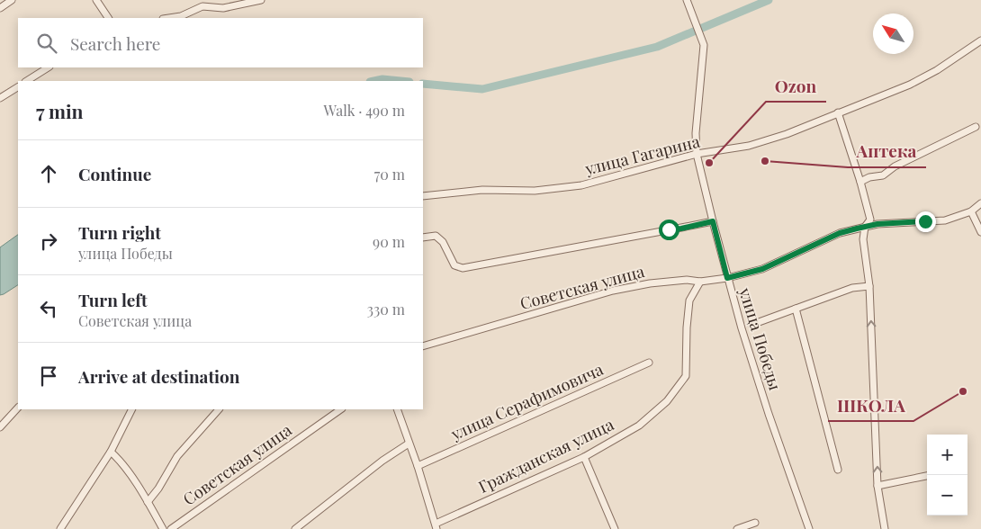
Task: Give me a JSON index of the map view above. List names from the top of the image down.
{
  "streets": {
    "street": [
      "улица Гагарина",
      "Советская улица",
      "улица Победы",
      "улица Серафимовича",
      "Гражданская улица"
    ]
  },
  "crossings": [
    ["улица Гагарина", "улица Победы"],
    ["Советская улица", "улица Победы"],
    ["Советская улица", "Гражданская улица"]
  ],
  "places": ["Аптека", "Ozon", "ШКОЛА"],
  "north": "top left",
  "page": {
    "search": "Search here",
    "heading": ["7 min", "Walk · 490 m"],
    "list": [
      ["Continue", "70 m"],
      ["Turn right", "улица Победы", "90 m"],
      ["Turn left", "Советская улица", "330 m"],
      "Arrive at destination"
    ],
    "map_buttons": ["+", "−"]
  }
}
